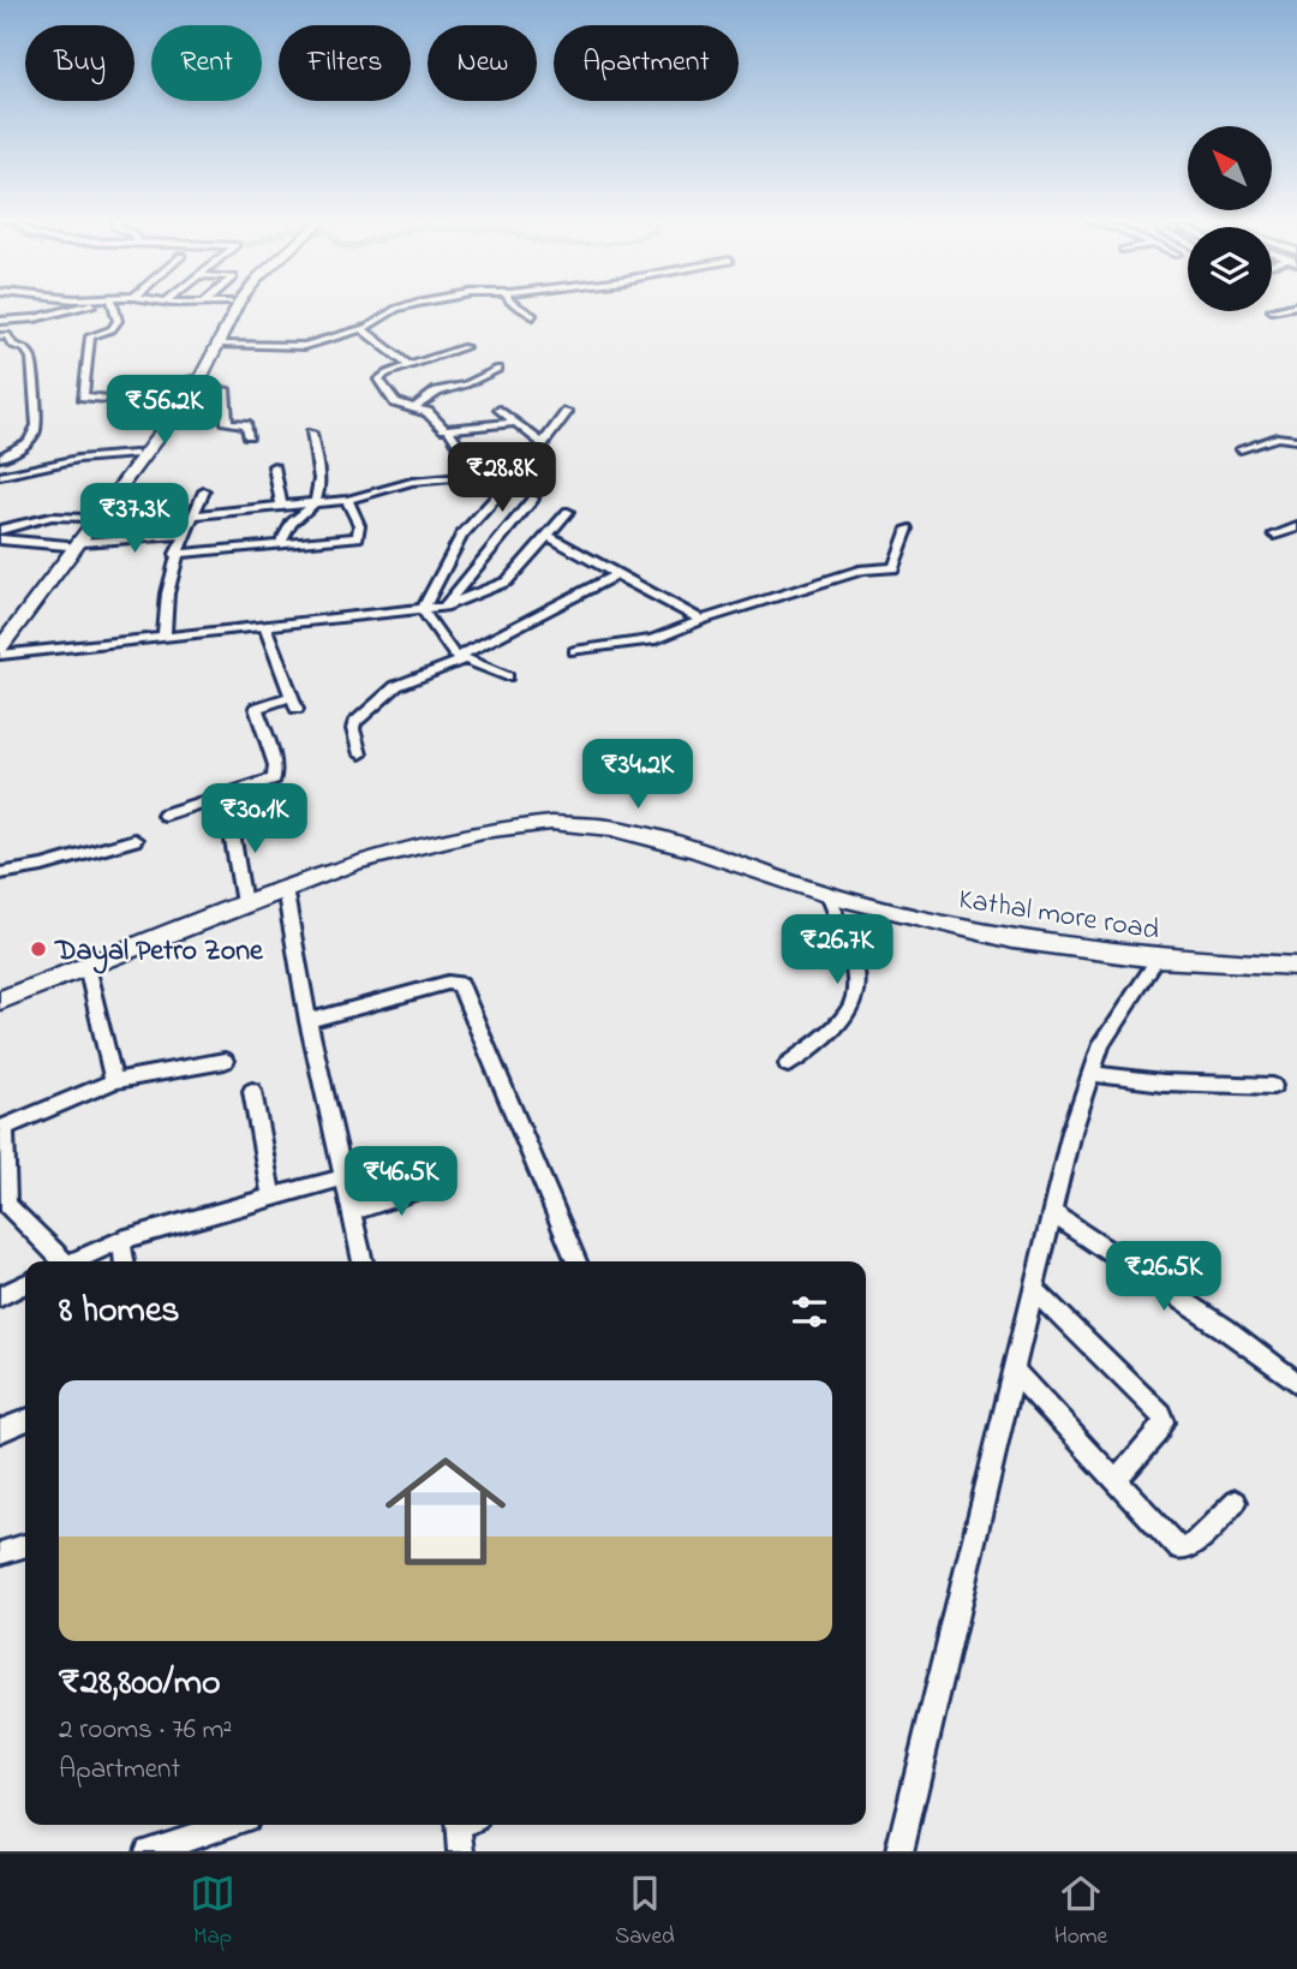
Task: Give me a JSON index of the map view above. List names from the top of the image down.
{
  "streets": {
    "street": ["Kathal more road"]
  },
  "places": ["Dayal Petro Zone"],
  "north": "top left",
  "page": {
    "chip": [
      "Buy",
      "Rent",
      "Filters",
      "New",
      "Apartment"
    ],
    "price": [
      "₹56.2K",
      "₹28.8K",
      "₹37.3K",
      "₹34.2K",
      "₹30.1K",
      "₹26.7K",
      "₹46.5K",
      "₹26.5K"
    ],
    "heading": "8 homes",
    "list": [
      {
        "name": "₹28,800/mo",
        "note": "2 rooms · 76 m² · Apartment"
      }
    ],
    "tabs": ["Map", "Saved", "Home"]
  }
}
